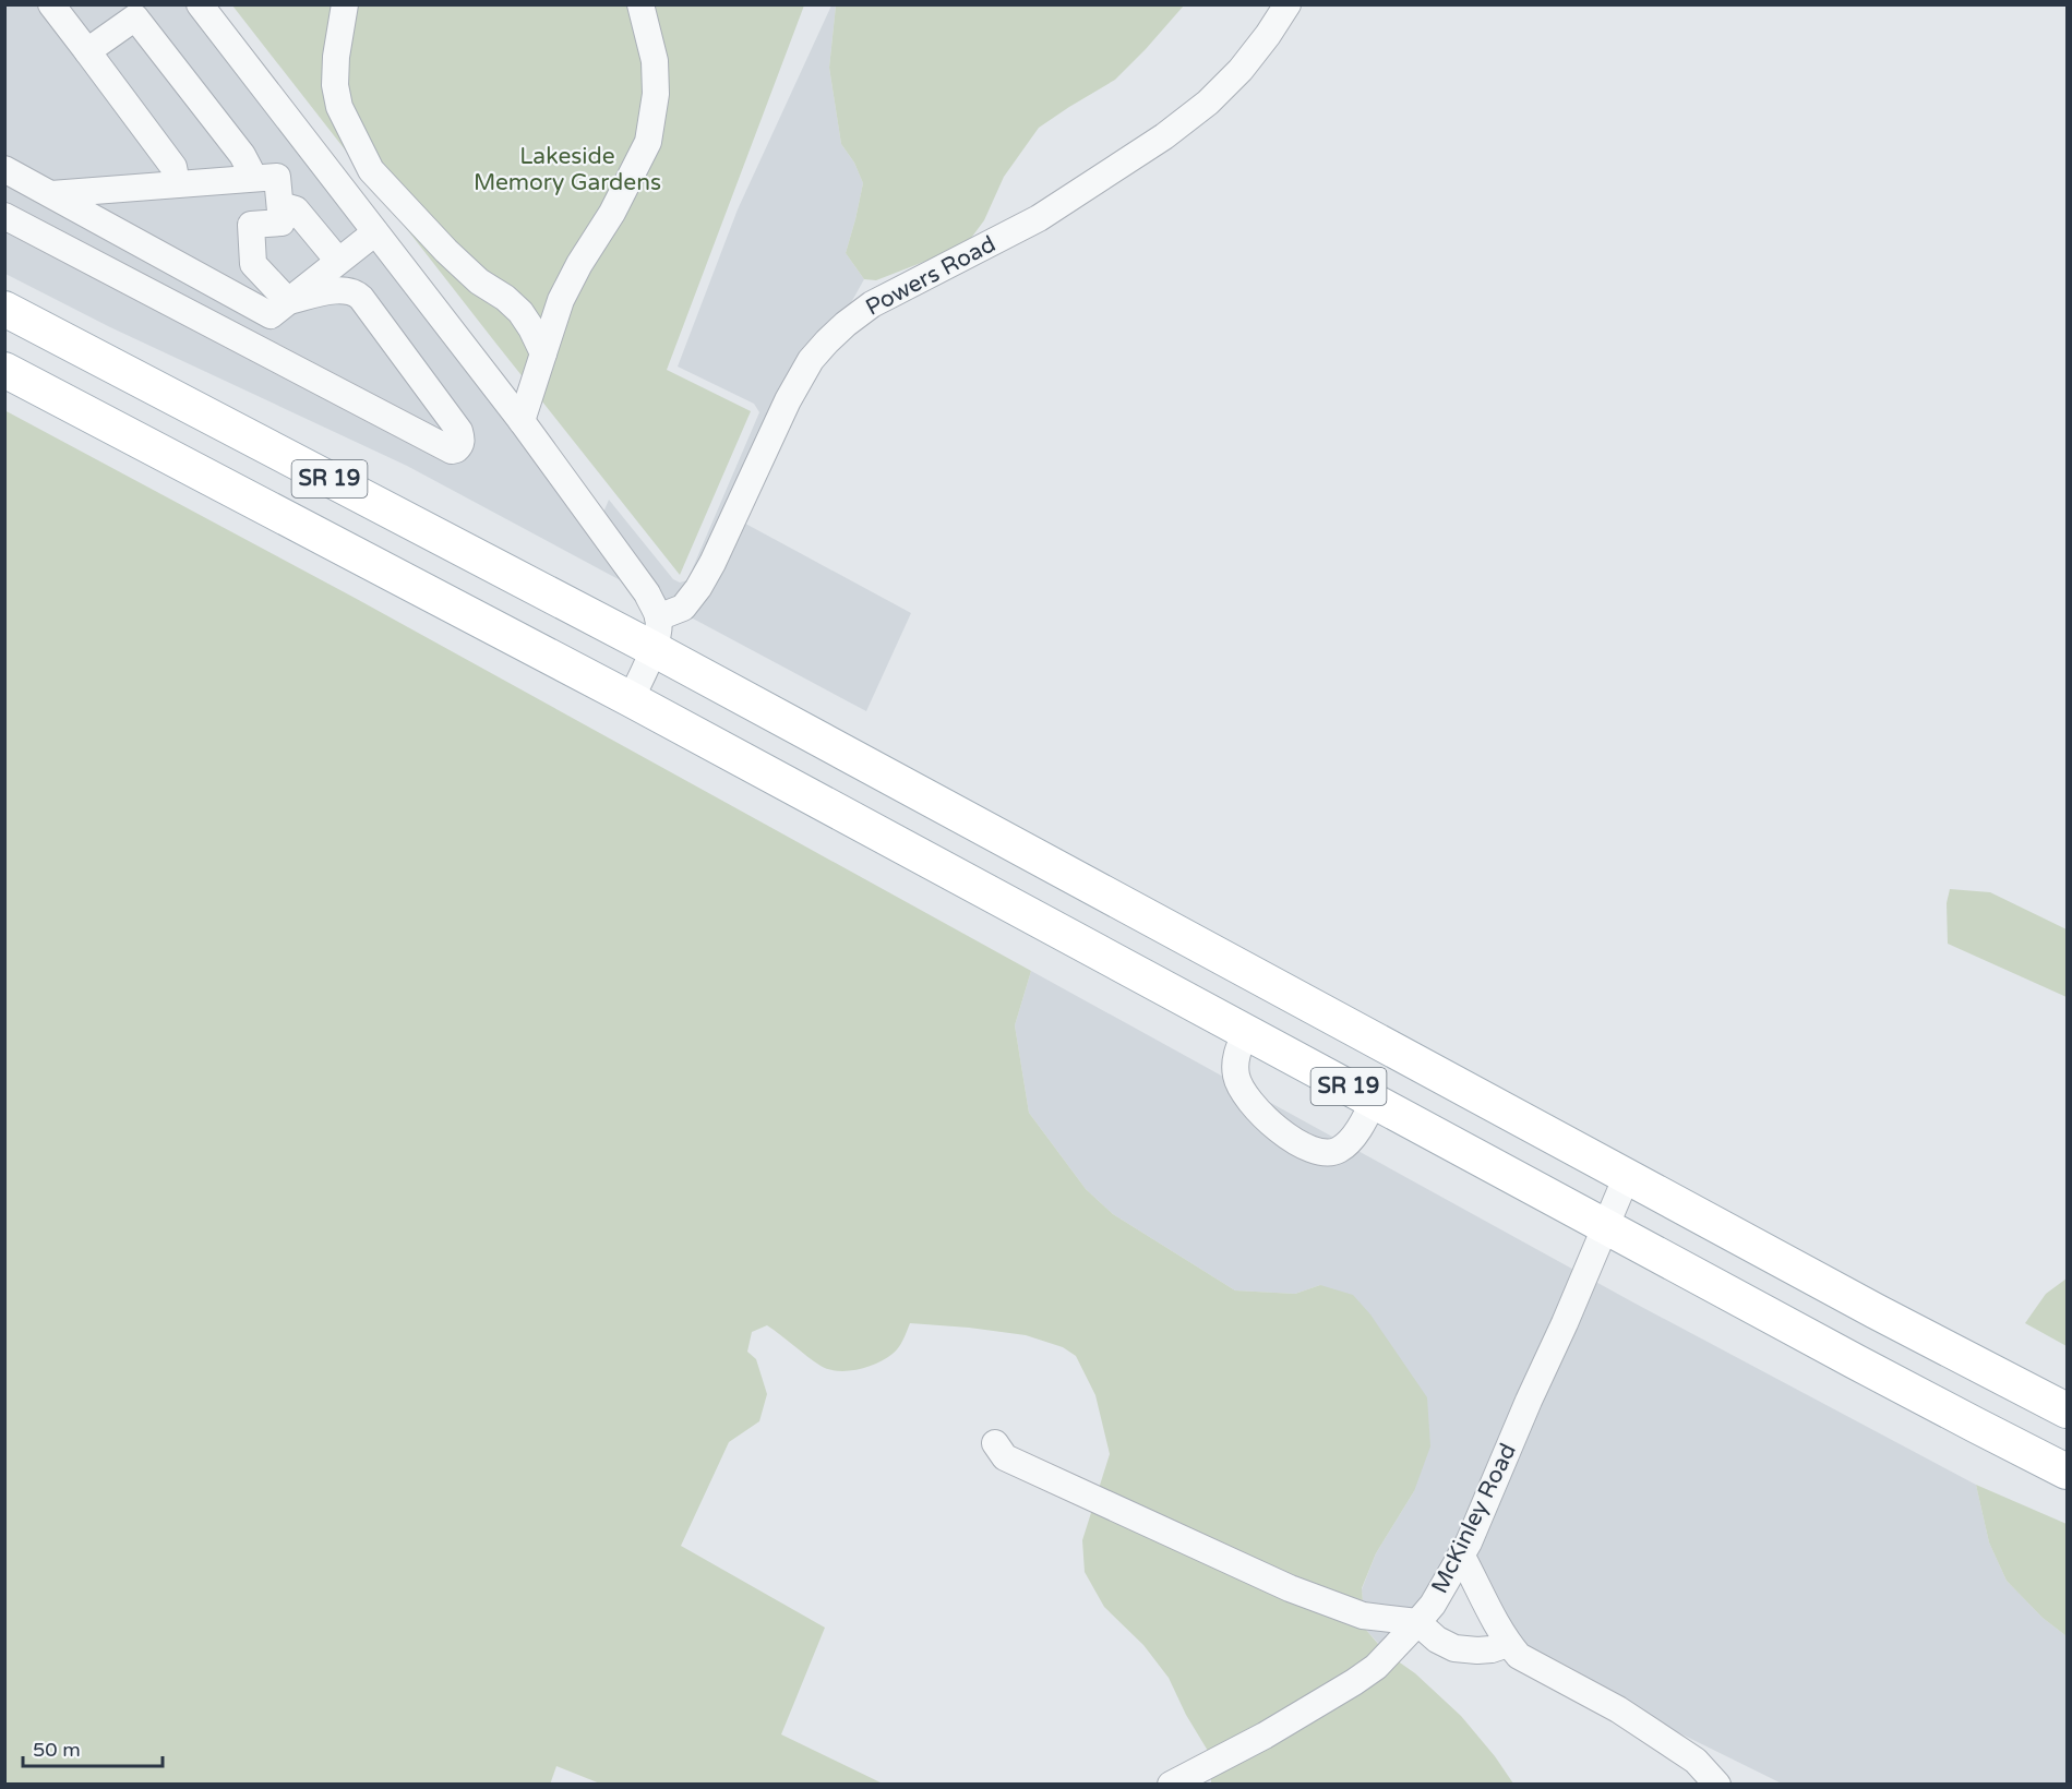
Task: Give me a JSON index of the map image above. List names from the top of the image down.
{
  "streets": {
    "main road": ["SR 19"],
    "street": ["Powers Road", "McKinley Road"]
  },
  "crossings": [
    ["Powers Road", "SR 19"],
    ["SR 19", "McKinley Road"]
  ],
  "parks": ["Lakeside Memory Gardens"],
  "scale_bar": "50 m"
}
